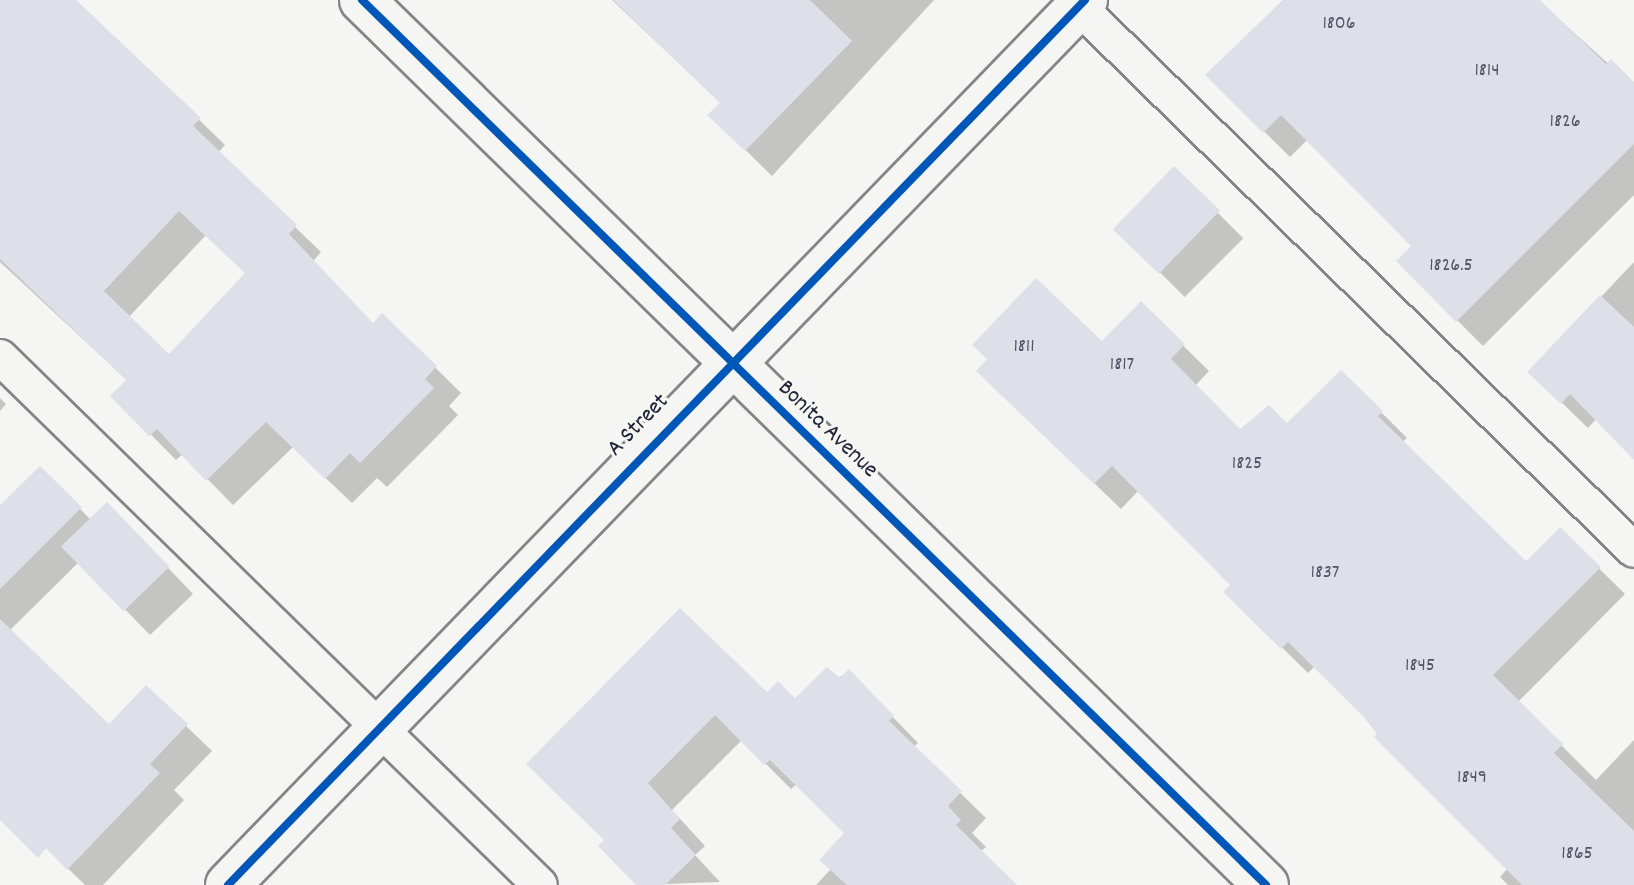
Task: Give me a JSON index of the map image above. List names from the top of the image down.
{
  "streets": {
    "main road": ["A Street", "Bonita Avenue"]
  },
  "crossings": [
    ["A Street", "Bonita Avenue"]
  ],
  "house_numbers": [
    "1806",
    "1814",
    "1826",
    "1826.5",
    "1811",
    "1817",
    "1825",
    "1837",
    "1845",
    "1849",
    "1865"
  ]
}
